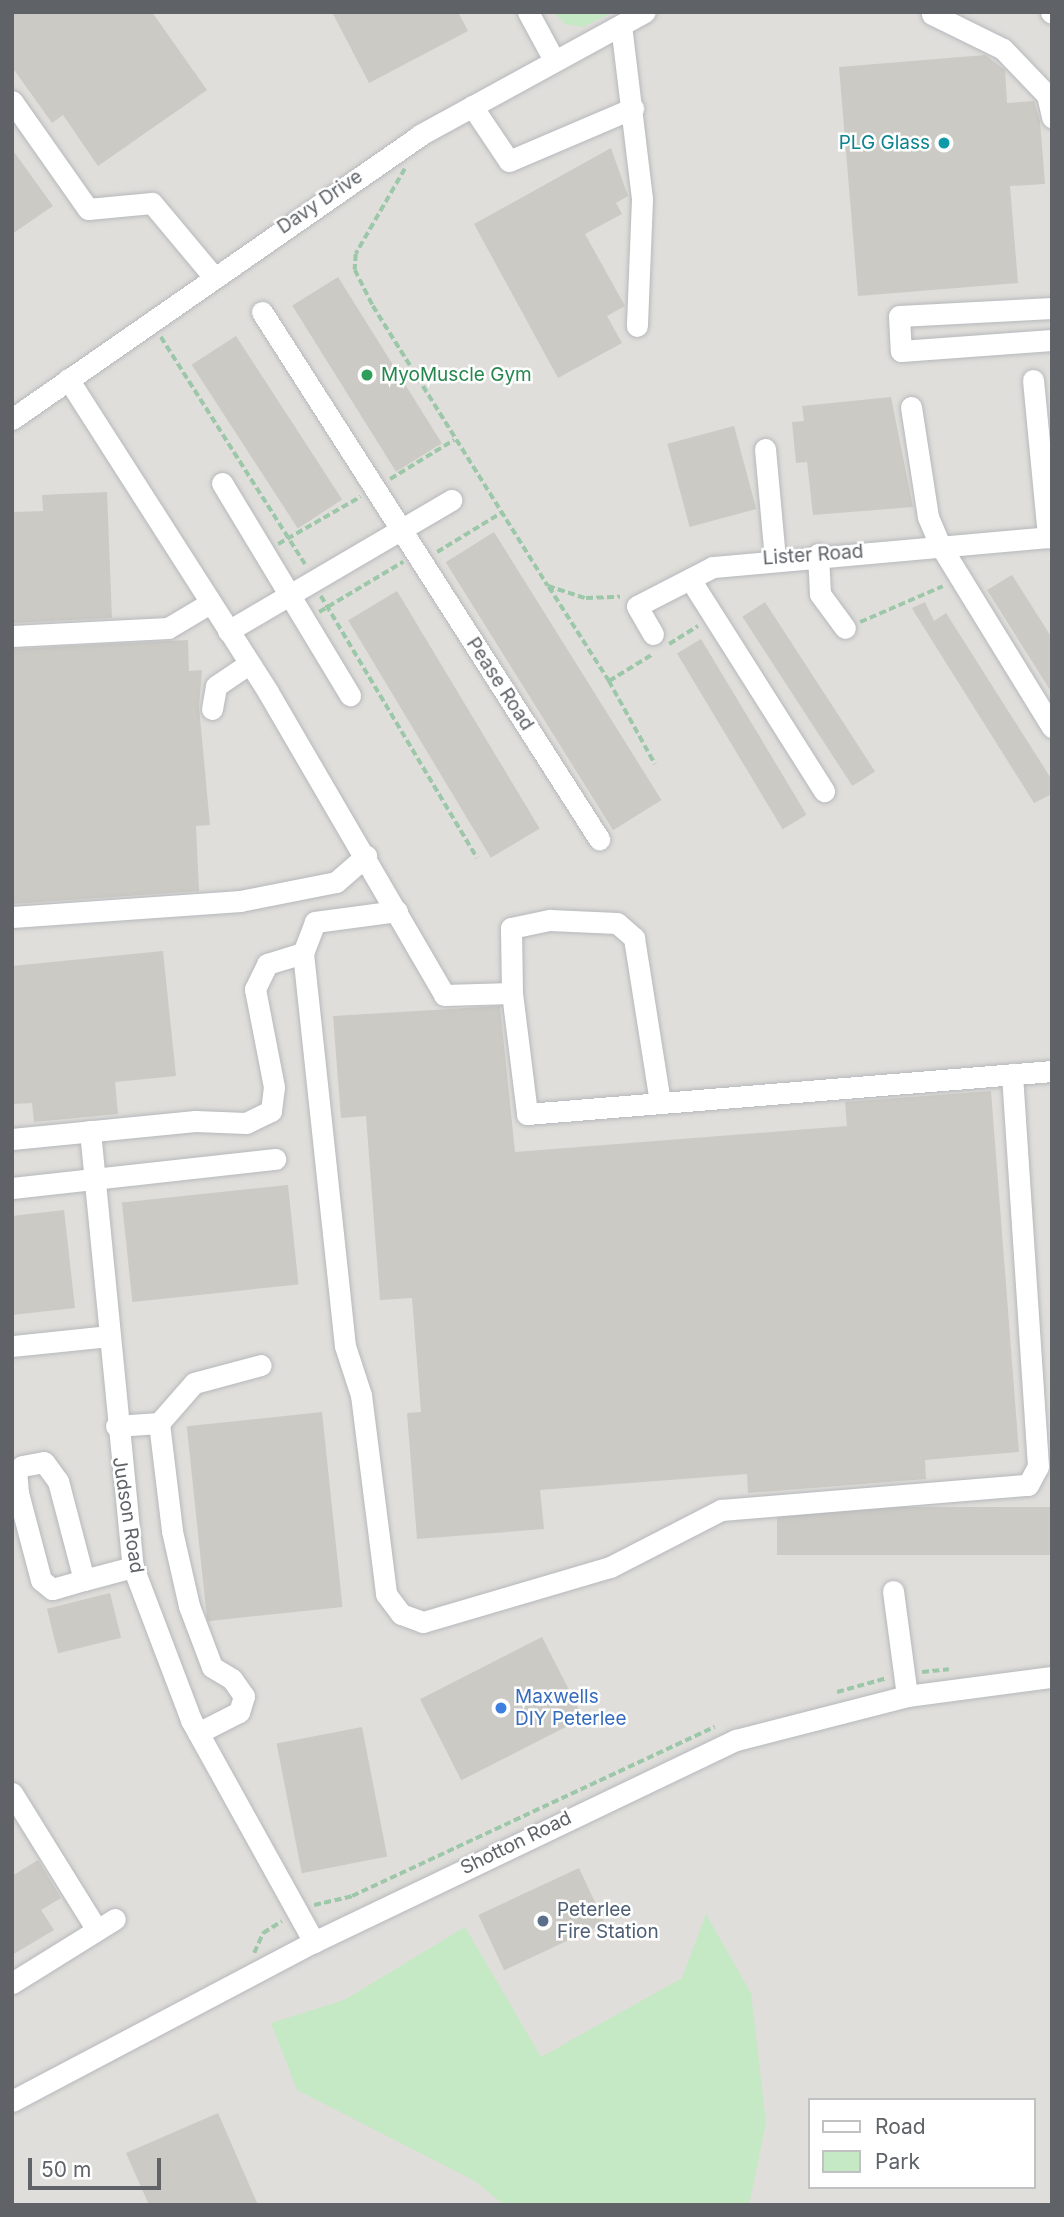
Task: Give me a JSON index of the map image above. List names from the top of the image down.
{
  "streets": {
    "street": [
      "Davy Drive",
      "Lister Road",
      "Pease Road",
      "Judson Road",
      "Shotton Road"
    ]
  },
  "crossings": [
    ["Judson Road", "Shotton Road"]
  ],
  "places": [
    "PLG Glass",
    "MyoMuscle Gym",
    "Maxwells DIY Peterlee",
    "Peterlee Fire Station"
  ],
  "legend": ["Road", "Park"],
  "scale_bar": "50 m"
}
